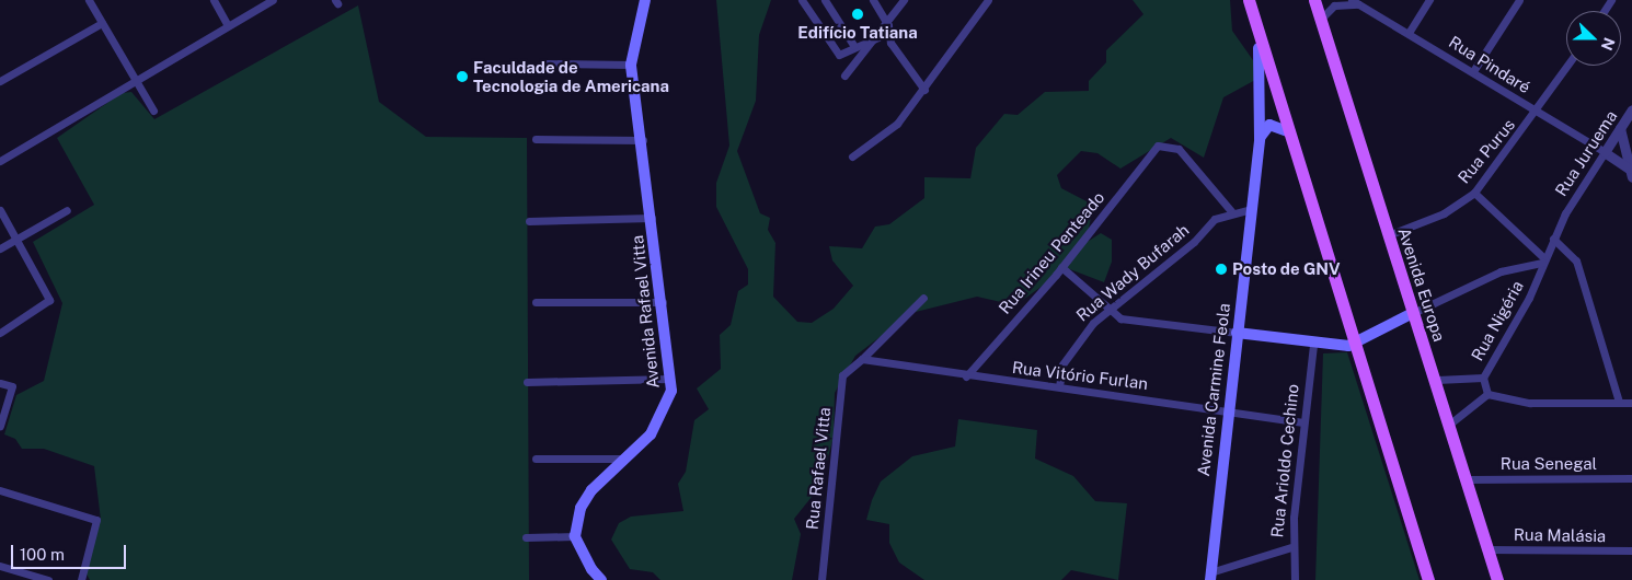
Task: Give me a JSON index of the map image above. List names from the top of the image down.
{
  "streets": {
    "main road": ["Avenida Europa", "Avenida Rafael Vitta", "Avenida Carmine Feola"],
    "street": [
      "Rua Pindaré",
      "Rua Purus",
      "Rua Juruema",
      "Rua Irineu Penteado",
      "Rua Wady Bufarah",
      "Rua Nigéria",
      "Rua Vitório Furlan",
      "Rua Arioldo Cechino",
      "Rua Senegal",
      "Rua Rafael Vitta",
      "Rua Malásia"
    ]
  },
  "crossings": [
    ["Rua Pindaré", "Rua Purus"],
    ["Rua Pindaré", "Rua Juruema"],
    ["Rua Pindaré", "Avenida Europa"],
    ["Rua Purus", "Avenida Europa"],
    ["Rua Juruema", "Rua Nigéria"],
    ["Rua Irineu Penteado", "Rua Wady Bufarah"],
    ["Rua Irineu Penteado", "Rua Vitório Furlan"],
    ["Rua Wady Bufarah", "Rua Vitório Furlan"],
    ["Rua Wady Bufarah", "Avenida Carmine Feola"],
    ["Avenida Europa", "Rua Senegal"],
    ["Avenida Europa", "Rua Malásia"],
    ["Rua Vitório Furlan", "Avenida Carmine Feola"],
    ["Rua Vitório Furlan", "Rua Arioldo Cechino"],
    ["Rua Vitório Furlan", "Rua Rafael Vitta"]
  ],
  "places": ["Edifício Tatiana", "Faculdade de Tecnologia de Americana", "Posto de GNV"],
  "scale_bar": "100 m",
  "north": "right"
}
